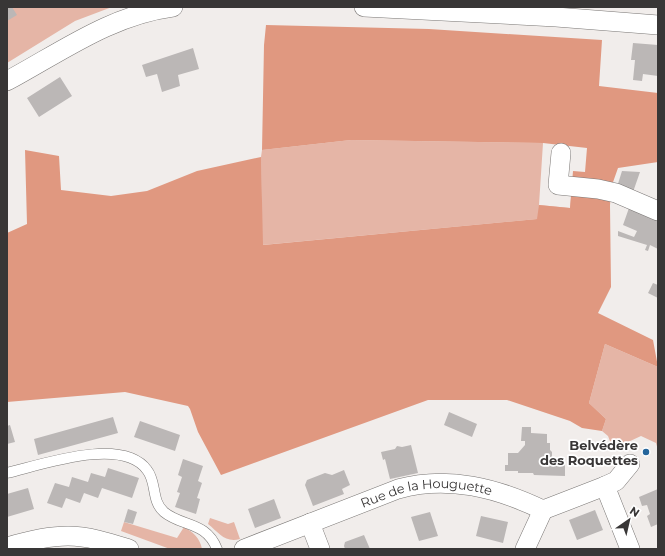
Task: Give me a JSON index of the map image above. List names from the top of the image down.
{
  "streets": {
    "street": ["Rue de la Houguette"]
  },
  "places": ["Belvédère des Roquettes"],
  "north": "top right"
}
